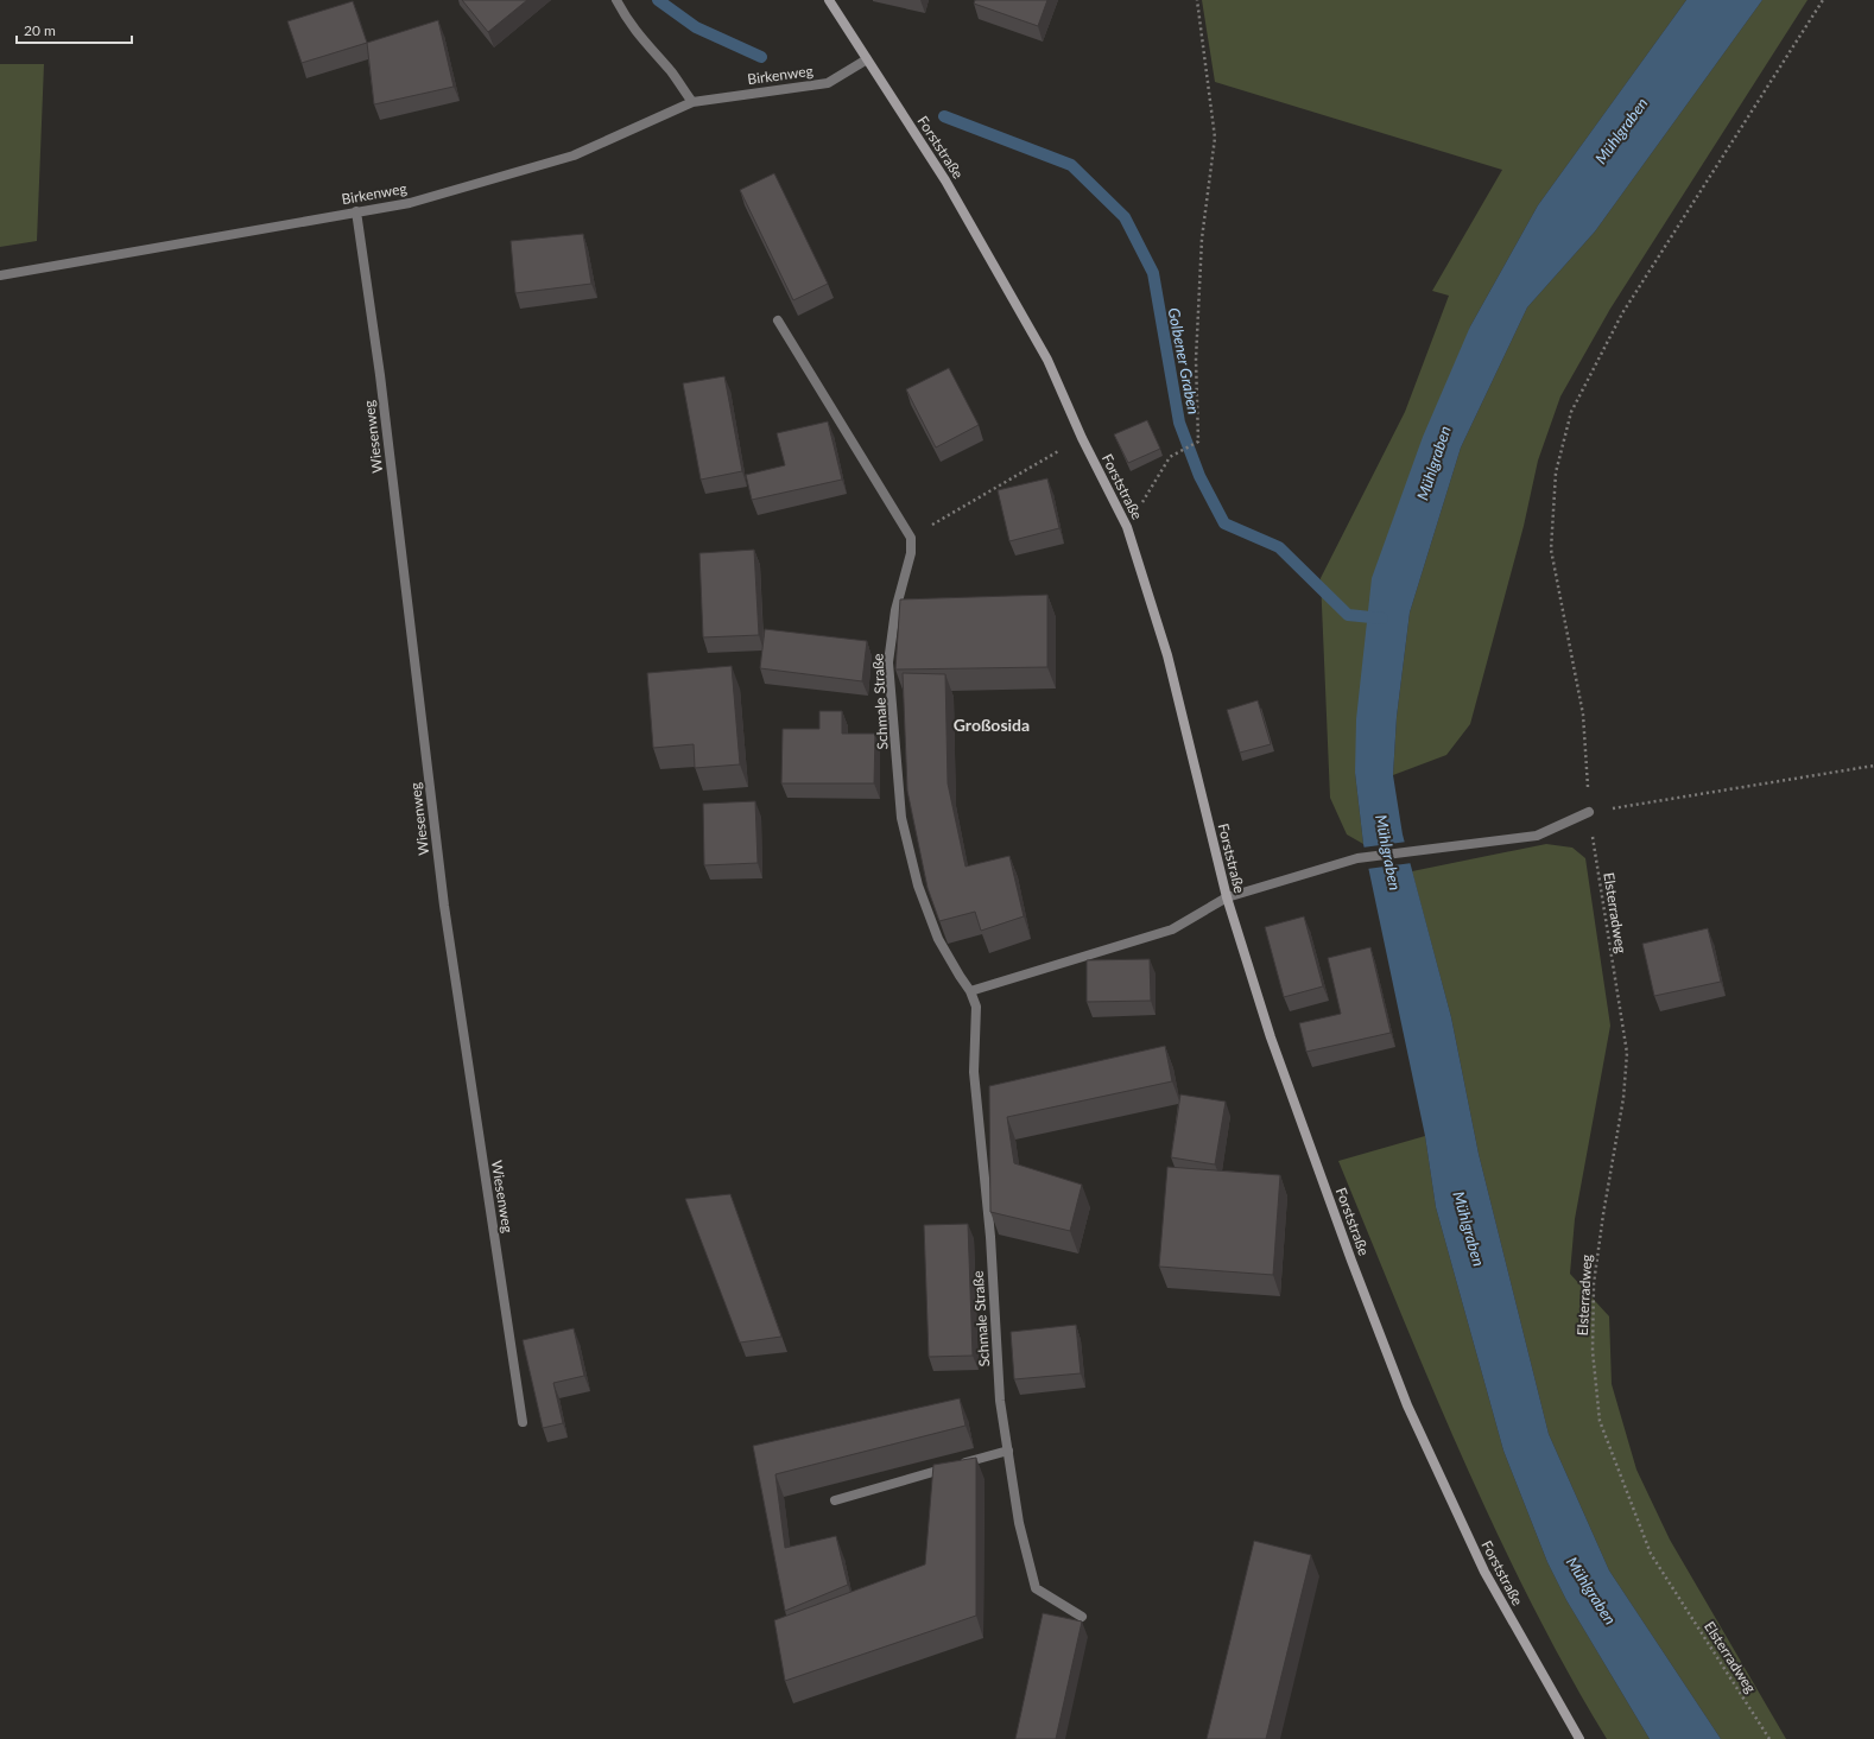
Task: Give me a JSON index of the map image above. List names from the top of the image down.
{
  "streets": {
    "street": [
      "Birkenweg",
      "Forststraße",
      "Wiesenweg",
      "Schmale Straße"
    ],
    "path": ["Elsterradweg"]
  },
  "crossings": [
    ["Birkenweg", "Forststraße"],
    ["Birkenweg", "Wiesenweg"]
  ],
  "districts": ["Großosida"],
  "water": ["Mühlgraben", "Golbener Graben"],
  "scale_bar": "20 m"
}
